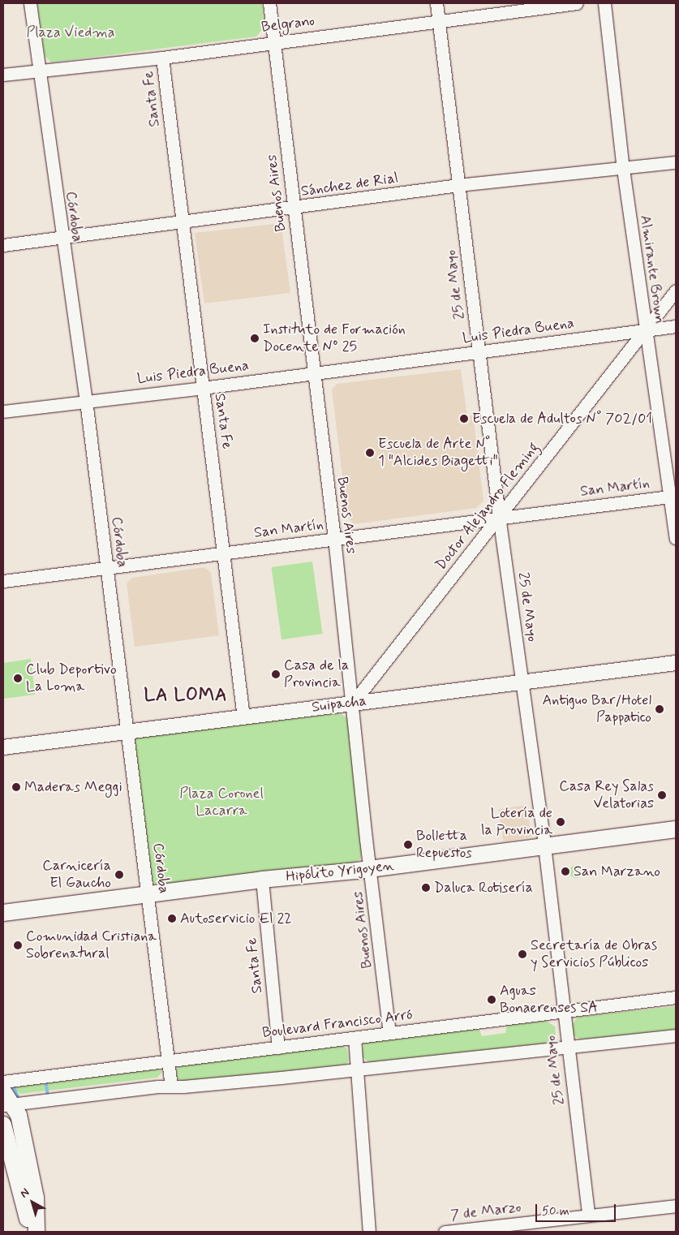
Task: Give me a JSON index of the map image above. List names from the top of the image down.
{
  "streets": {
    "main road": ["Hipólito Yrigoyen"],
    "street": [
      "Belgrano",
      "Santa Fe",
      "Sánchez de Rial",
      "Buenos Aires",
      "Córdoba",
      "Almirante Brown",
      "25 de Mayo",
      "Luis Piedra Buena",
      "San Martín",
      "Doctor Alejandro Fleming",
      "Suipacha",
      "Boulevard Francisco Arró",
      "7 de Marzo"
    ]
  },
  "crossings": [
    ["Belgrano", "Santa Fe"],
    ["Belgrano", "Buenos Aires"],
    ["Belgrano", "Córdoba"],
    ["Belgrano", "25 de Mayo"],
    ["Santa Fe", "Sánchez de Rial"],
    ["Santa Fe", "Luis Piedra Buena"],
    ["Santa Fe", "San Martín"],
    ["Santa Fe", "Suipacha"],
    ["Santa Fe", "Hipólito Yrigoyen"],
    ["Santa Fe", "Boulevard Francisco Arró"],
    ["Sánchez de Rial", "Buenos Aires"],
    ["Sánchez de Rial", "Córdoba"],
    ["Sánchez de Rial", "Almirante Brown"],
    ["Sánchez de Rial", "25 de Mayo"],
    ["Buenos Aires", "Luis Piedra Buena"],
    ["Buenos Aires", "San Martín"],
    ["Buenos Aires", "Doctor Alejandro Fleming"],
    ["Buenos Aires", "Suipacha"],
    ["Buenos Aires", "Hipólito Yrigoyen"],
    ["Buenos Aires", "Boulevard Francisco Arró"],
    ["Córdoba", "Luis Piedra Buena"],
    ["Córdoba", "San Martín"],
    ["Córdoba", "Suipacha"],
    ["Córdoba", "Hipólito Yrigoyen"],
    ["Córdoba", "Boulevard Francisco Arró"],
    ["Almirante Brown", "Luis Piedra Buena"],
    ["Almirante Brown", "San Martín"],
    ["Almirante Brown", "Doctor Alejandro Fleming"],
    ["25 de Mayo", "Luis Piedra Buena"],
    ["25 de Mayo", "San Martín"],
    ["25 de Mayo", "Doctor Alejandro Fleming"],
    ["25 de Mayo", "Suipacha"],
    ["25 de Mayo", "Hipólito Yrigoyen"],
    ["25 de Mayo", "Boulevard Francisco Arró"],
    ["25 de Mayo", "7 de Marzo"],
    ["Luis Piedra Buena", "Doctor Alejandro Fleming"],
    ["San Martín", "Doctor Alejandro Fleming"],
    ["Doctor Alejandro Fleming", "Suipacha"]
  ],
  "districts": ["LA LOMA"],
  "parks": ["Plaza Viedma", "Plaza Coronel Lacarra"],
  "places": [
    "Instituto de Formación Docente Nº 25",
    "Escuela de Adultos N° 702/01",
    "Escuela de Arte N° 1 \"Alcides Biagetti\"",
    "Casa de la Provincia",
    "Club Deportivo La Loma",
    "Antiguo Bar/Hotel Pappatico",
    "Maderas Meggi",
    "Casa Rey Salas Velatorias",
    "Lotería de la Provincia",
    "Bolletta Repuestos",
    "San Marzano",
    "Carnicería El Gaucho",
    "Daluca Rotisería",
    "Autoservicio El 22",
    "Comunidad Cristiana Sobrenatural",
    "Secretaría de Obras y Servicios Públicos",
    "Aguas Bonaerenses SA"
  ],
  "scale_bar": "50 m",
  "north": "top left"
}
